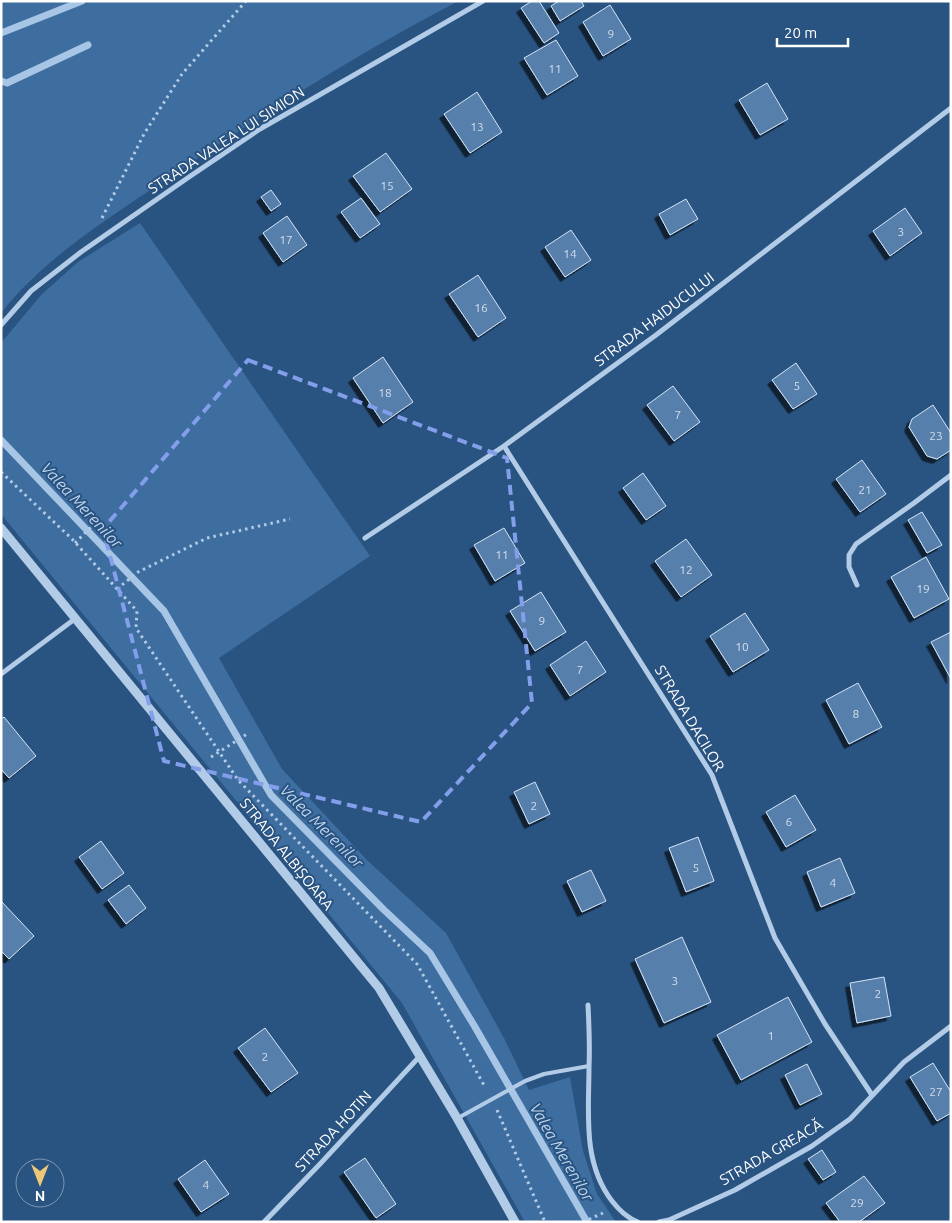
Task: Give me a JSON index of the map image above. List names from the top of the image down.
{
  "streets": {
    "street": [
      "STRADA VALEA LUI SIMION",
      "STRADA HAIDUCULUI",
      "STRADA DACILOR",
      "STRADA ALBIȘOARA",
      "STRADA HOTIN",
      "STRADA GREACĂ"
    ]
  },
  "crossings": [
    ["STRADA HAIDUCULUI", "STRADA DACILOR"],
    ["STRADA DACILOR", "STRADA GREACĂ"],
    ["STRADA ALBIȘOARA", "STRADA HOTIN"]
  ],
  "water": ["Valea Merenilor"],
  "house_numbers": [
    "9",
    "11",
    "13",
    "15",
    "3",
    "17",
    "14",
    "16",
    "5",
    "18",
    "7",
    "23",
    "21",
    "11",
    "12",
    "19",
    "9",
    "10",
    "7",
    "8",
    "2",
    "6",
    "5",
    "4",
    "3",
    "2",
    "1",
    "2",
    "27",
    "4",
    "29"
  ],
  "scale_bar": "20 m",
  "north": "bottom"
}
